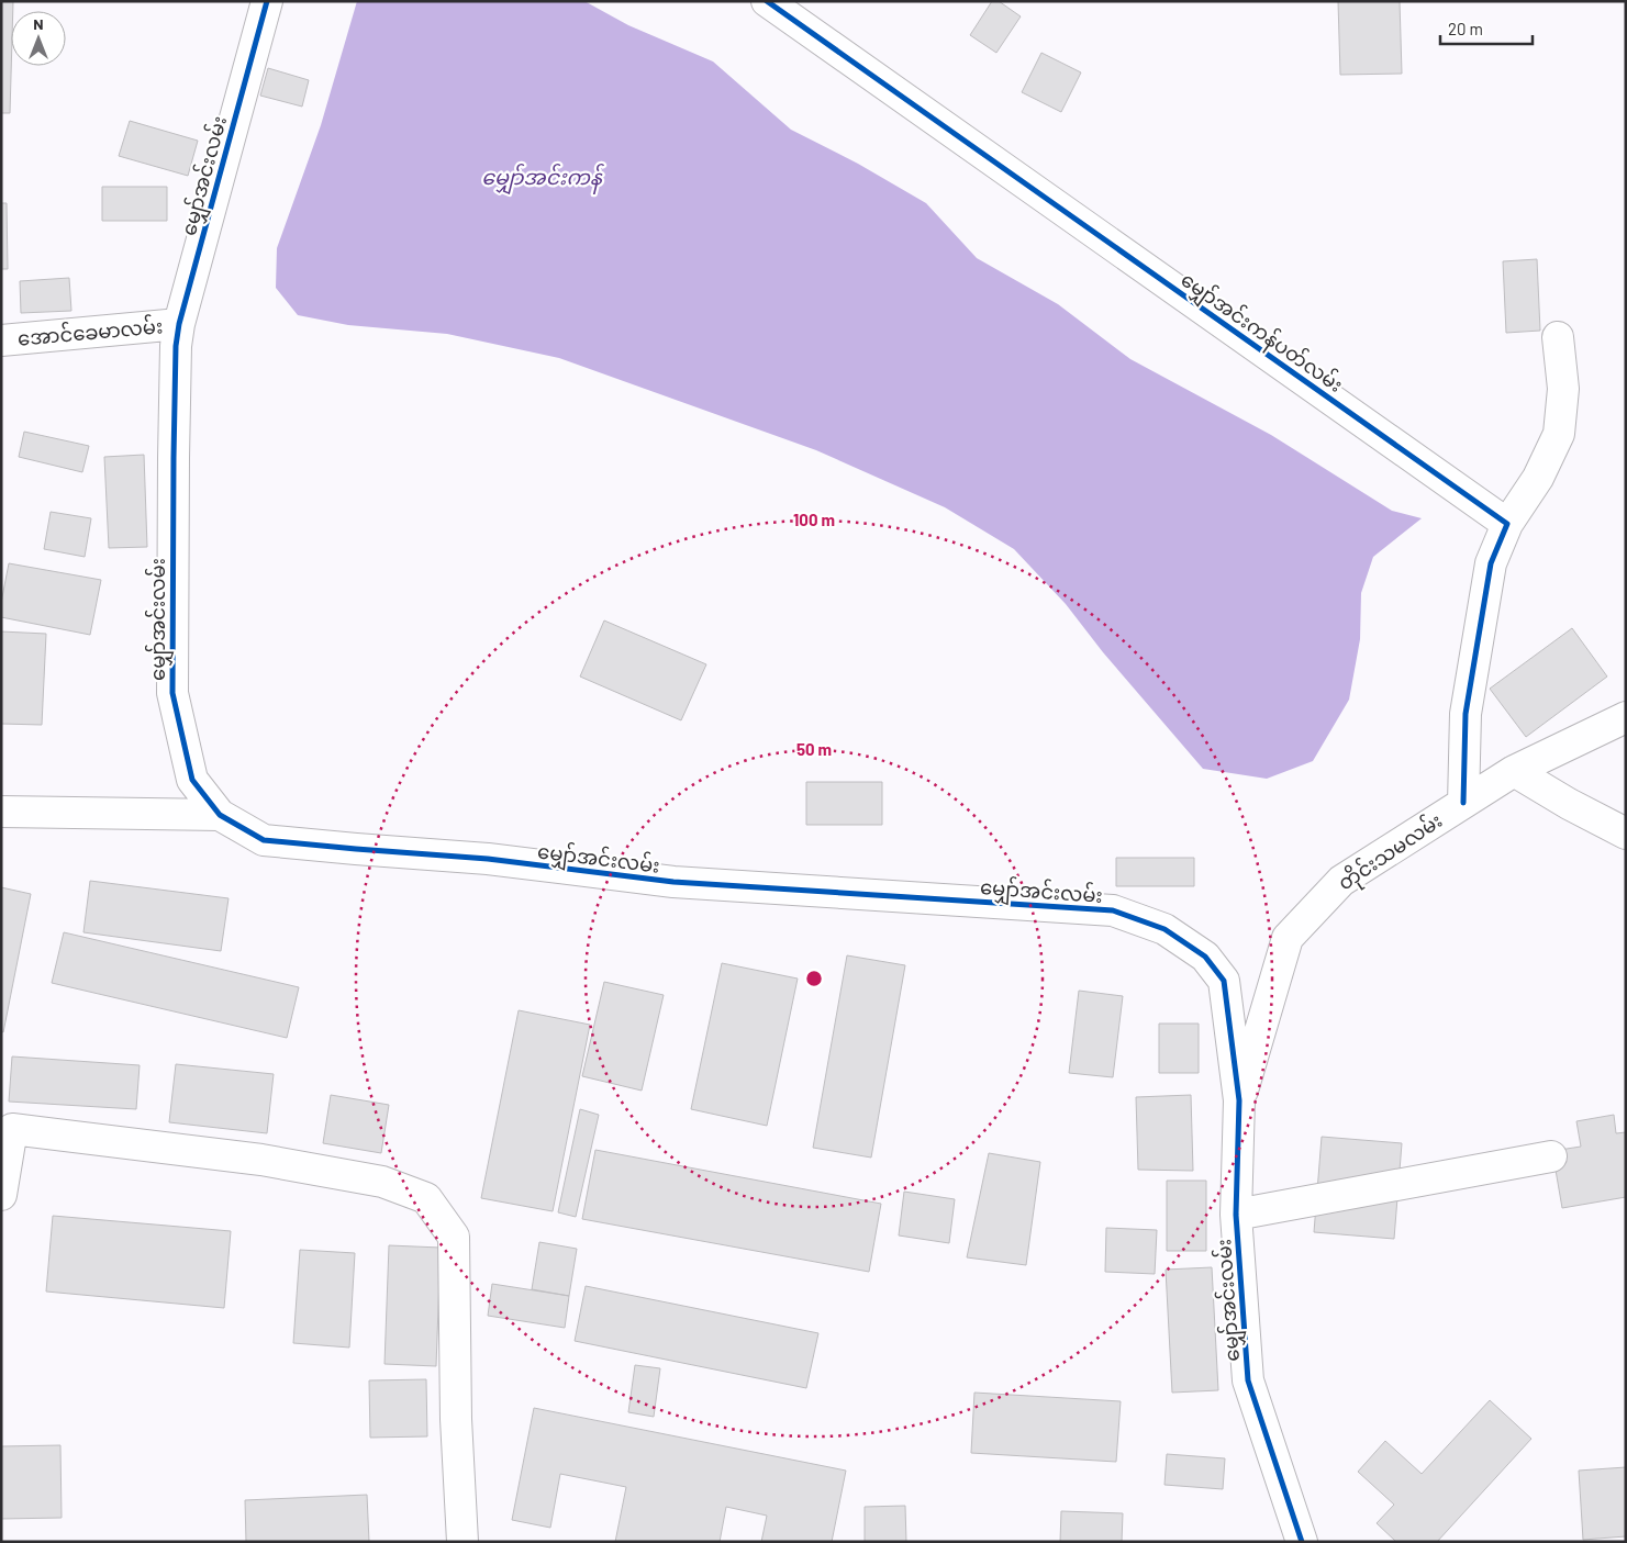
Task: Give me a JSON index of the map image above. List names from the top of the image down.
{
  "streets": {
    "street": [
      "မျှော်အင်းလမ်း",
      "အောင်ခေမာလမ်း",
      "မျှော်အင်းကန်ပတ်လမ်း",
      "တိုင်းသမလမ်း"
    ]
  },
  "crossings": [
    ["မျှော်အင်းလမ်း", "အောင်ခေမာလမ်း"],
    ["မျှော်အင်းလမ်း", "တိုင်းသမလမ်း"]
  ],
  "water": ["မျှော်အင်းကန်"],
  "scale_bar": "20 m",
  "north": "top",
  "rings": ["100 m", "50 m"]
}
